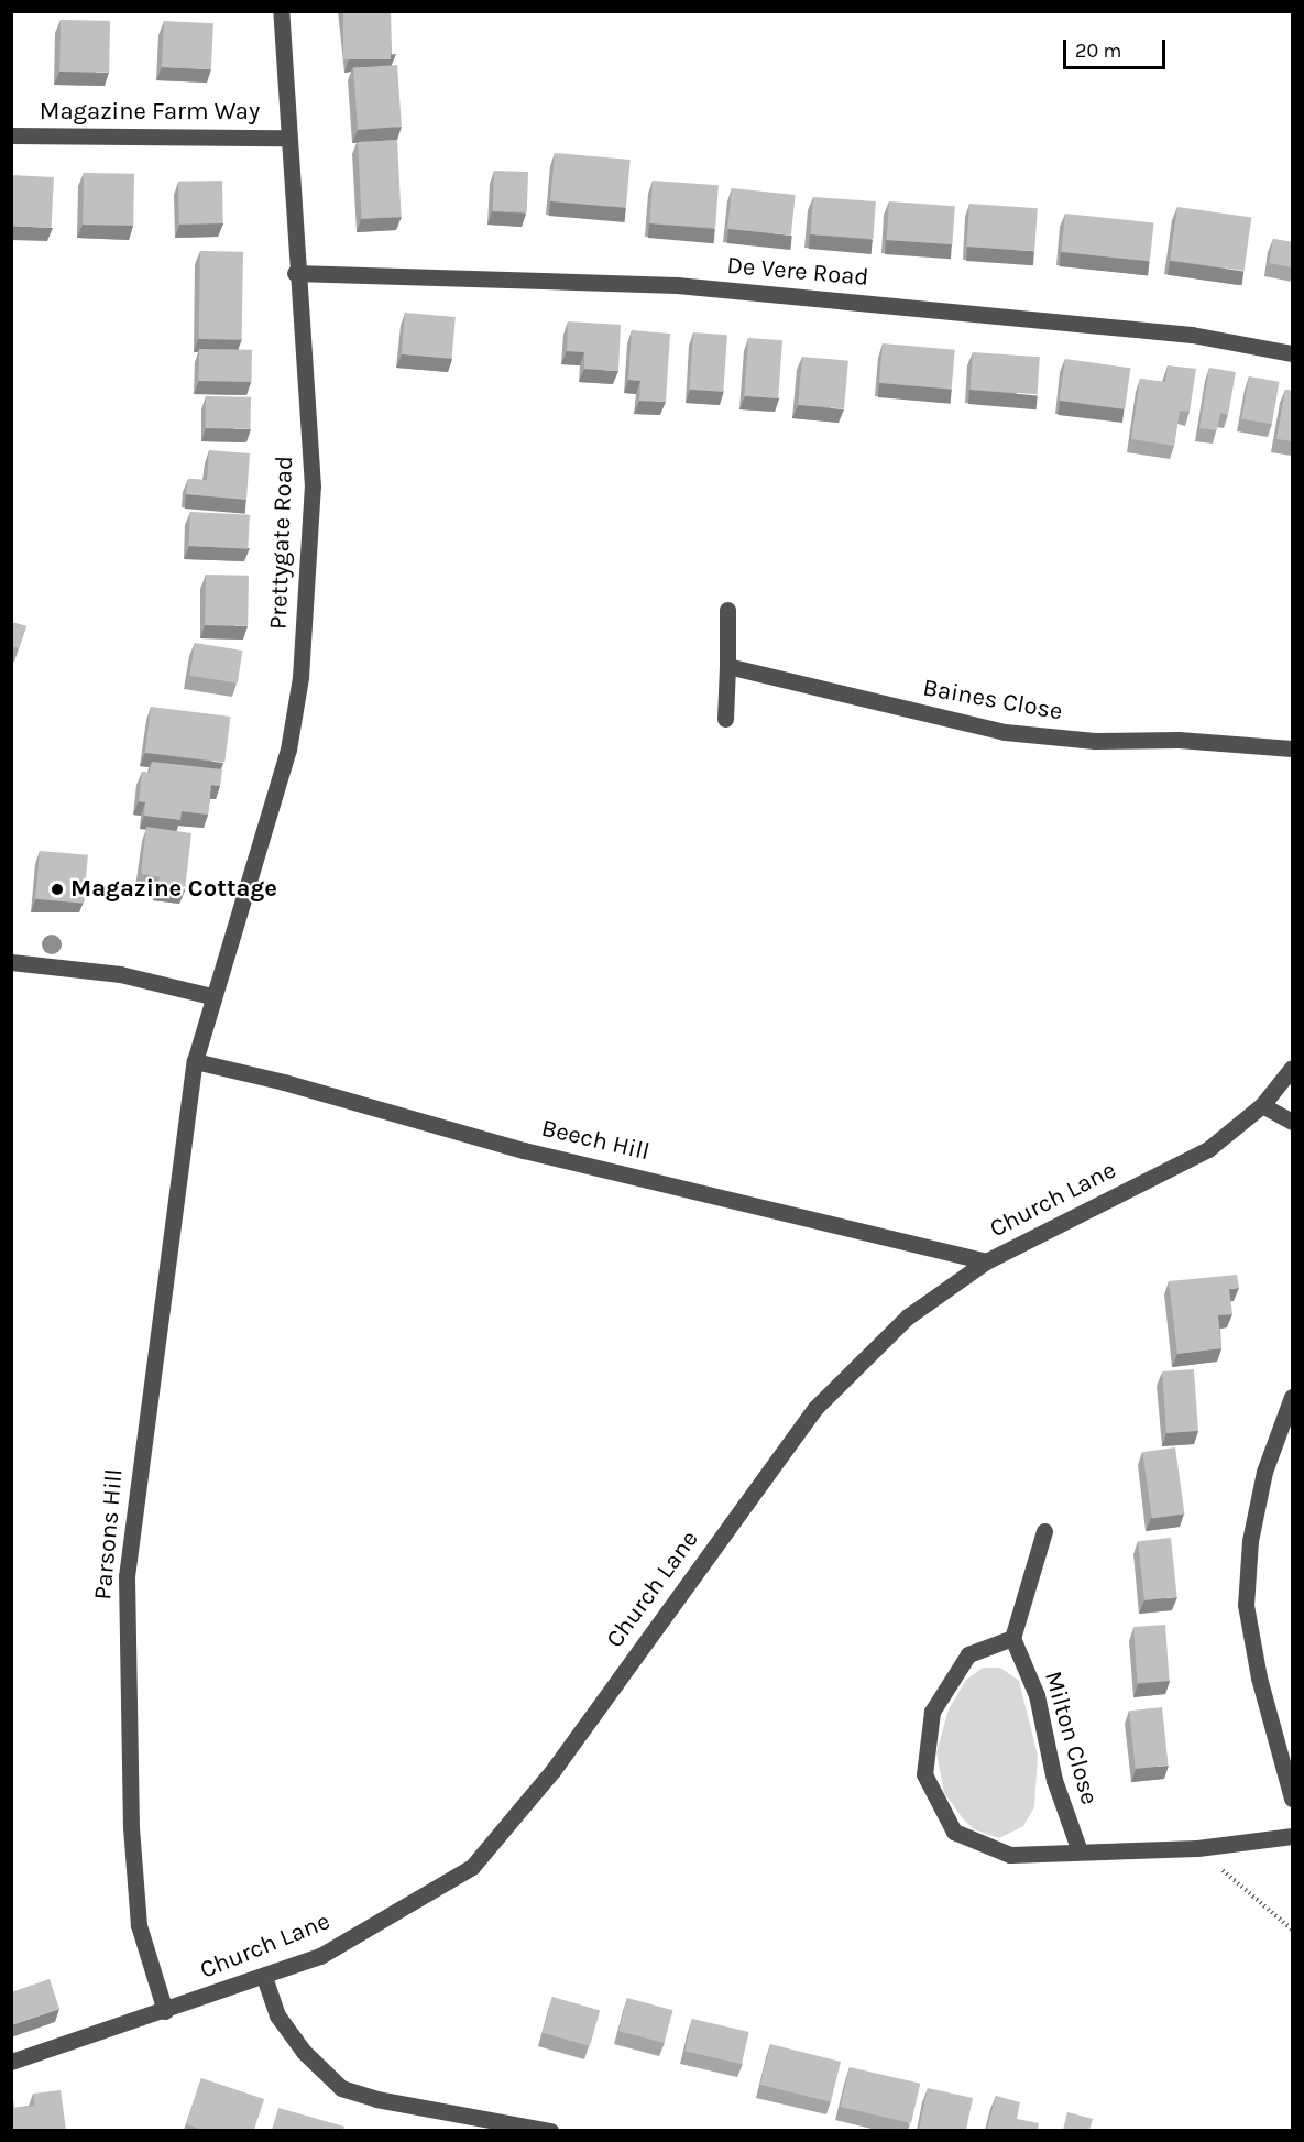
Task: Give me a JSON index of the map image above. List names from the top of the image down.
{
  "streets": {
    "street": [
      "Magazine Farm Way",
      "De Vere Road",
      "Prettygate Road",
      "Baines Close",
      "Beech Hill",
      "Church Lane",
      "Parsons Hill",
      "Milton Close"
    ]
  },
  "crossings": [
    ["Magazine Farm Way", "Prettygate Road"],
    ["De Vere Road", "Prettygate Road"],
    ["Prettygate Road", "Beech Hill"],
    ["Prettygate Road", "Parsons Hill"],
    ["Beech Hill", "Church Lane"],
    ["Beech Hill", "Parsons Hill"],
    ["Church Lane", "Parsons Hill"]
  ],
  "places": ["Magazine Cottage"],
  "scale_bar": "20 m"
}
